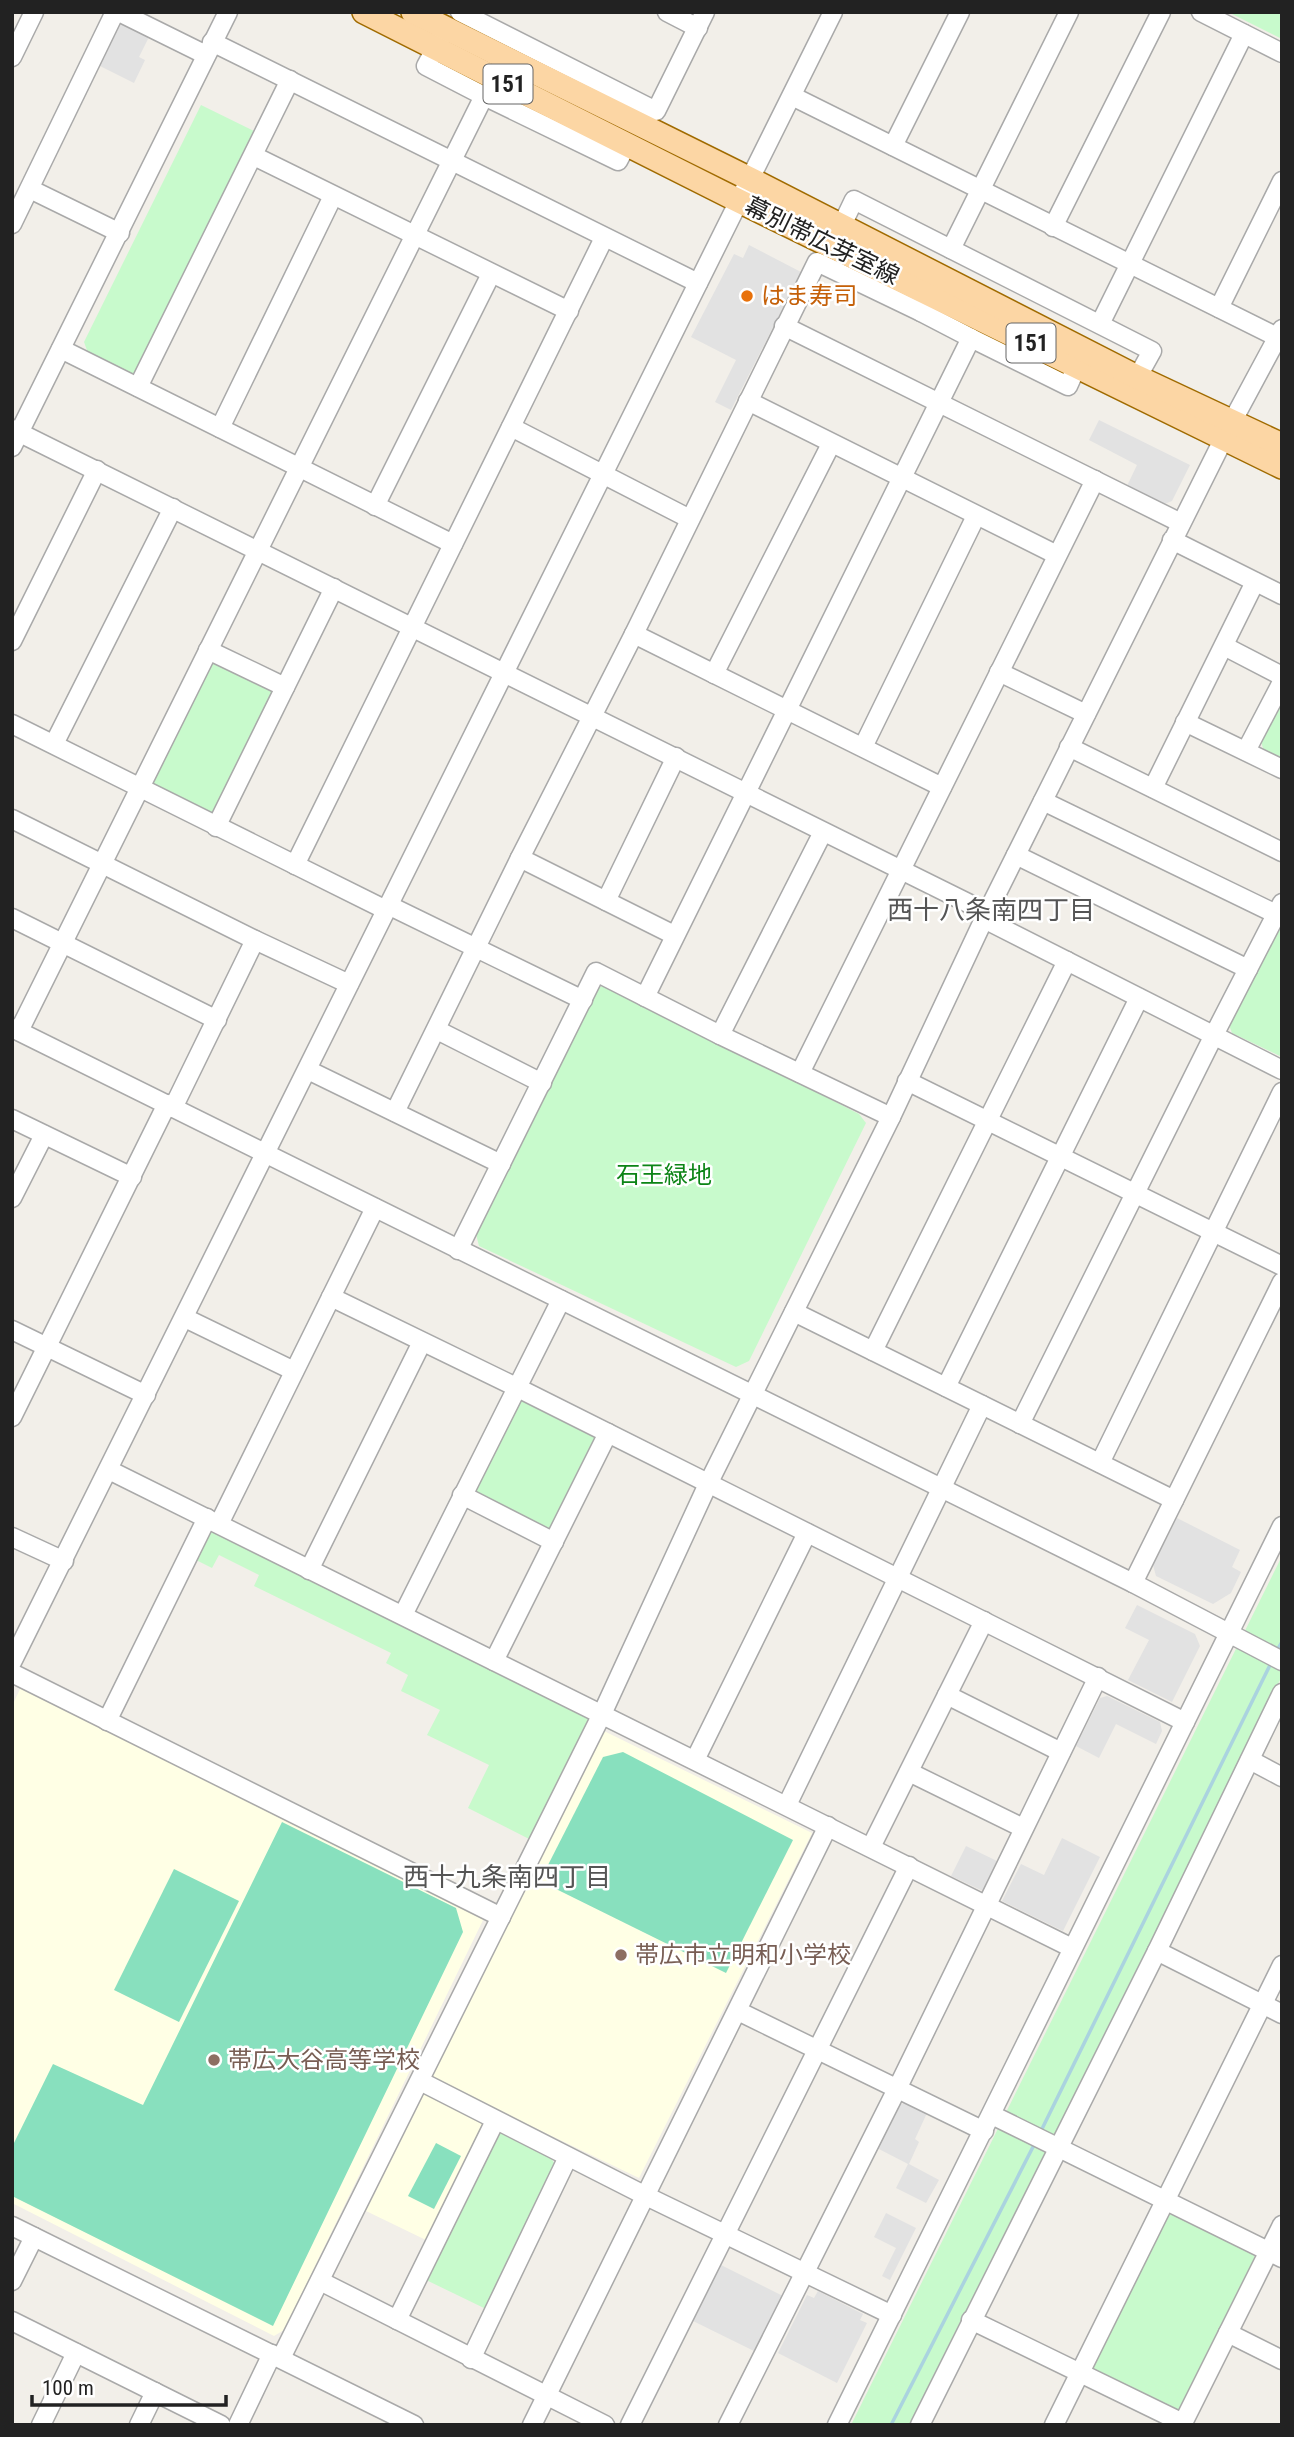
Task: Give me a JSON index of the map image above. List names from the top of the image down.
{
  "streets": {
    "main road": ["151", "幕別帯広芽室線"]
  },
  "districts": ["西十八条南四丁目", "西十九条南四丁目"],
  "parks": ["石王緑地"],
  "places": ["はま寿司", "帯広市立明和小学校", "帯広大谷高等学校"],
  "scale_bar": "100 m"
}
